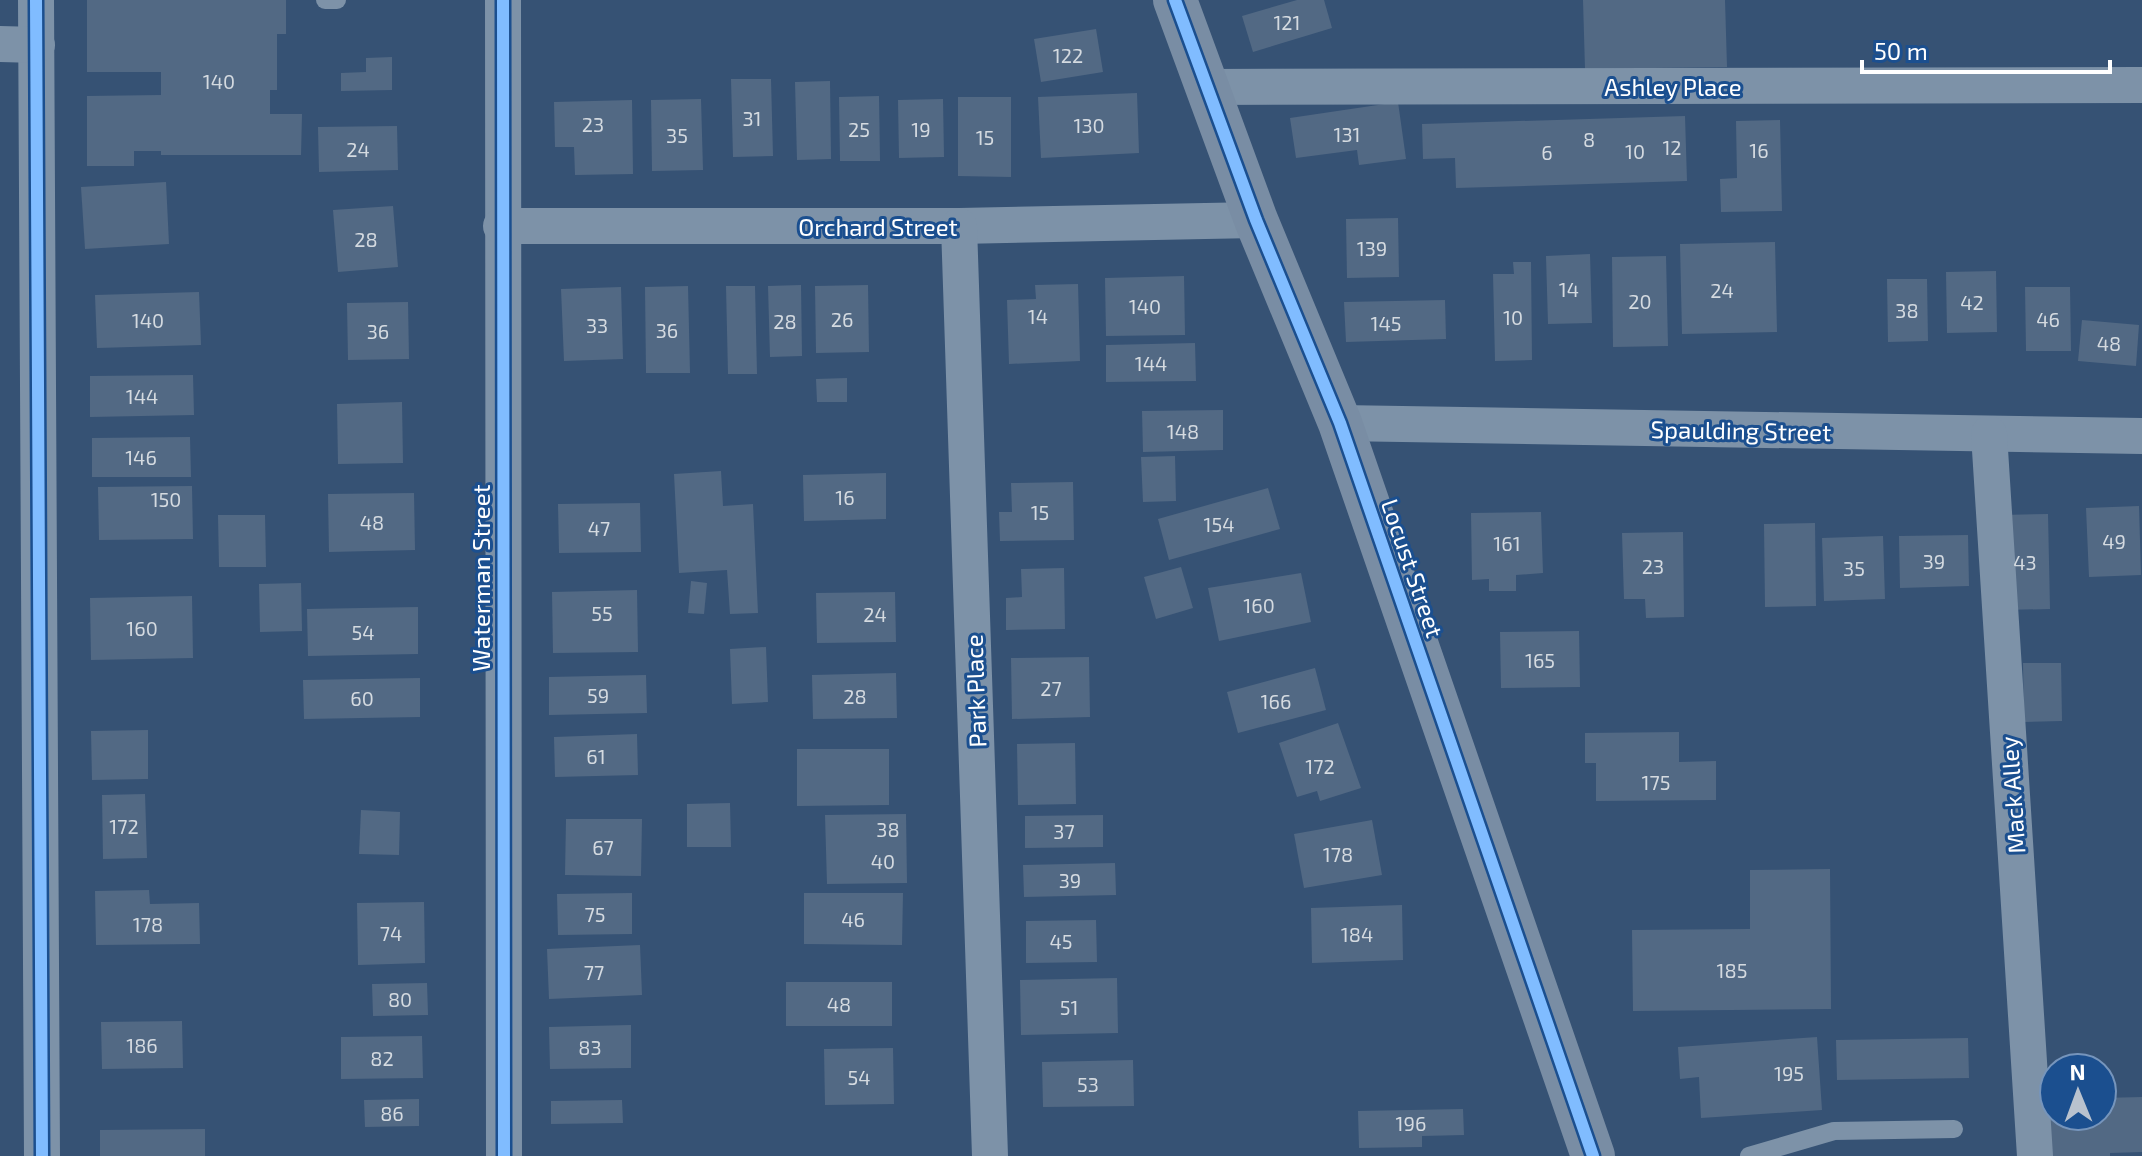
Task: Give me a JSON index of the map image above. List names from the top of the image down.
{
  "streets": {
    "street": [
      "Ashley Place",
      "Orchard Street",
      "Spaulding Street",
      "Locust Street",
      "Waterman Street",
      "Park Place",
      "Mack Alley"
    ]
  },
  "crossings": [
    ["Ashley Place", "Locust Street"],
    ["Orchard Street", "Locust Street"],
    ["Orchard Street", "Waterman Street"],
    ["Orchard Street", "Park Place"],
    ["Spaulding Street", "Locust Street"],
    ["Spaulding Street", "Mack Alley"]
  ],
  "house_numbers": [
    "121",
    "122",
    "140",
    "31",
    "23",
    "130",
    "25",
    "19",
    "131",
    "35",
    "15",
    "8",
    "12",
    "24",
    "16",
    "10",
    "6",
    "28",
    "139",
    "14",
    "24",
    "20",
    "42",
    "140",
    "38",
    "14",
    "10",
    "26",
    "46",
    "140",
    "28",
    "145",
    "33",
    "36",
    "36",
    "48",
    "144",
    "144",
    "148",
    "146",
    "16",
    "150",
    "15",
    "48",
    "154",
    "47",
    "49",
    "161",
    "39",
    "43",
    "23",
    "35",
    "160",
    "55",
    "24",
    "160",
    "54",
    "165",
    "27",
    "59",
    "28",
    "60",
    "166",
    "61",
    "172",
    "175",
    "172",
    "38",
    "37",
    "67",
    "178",
    "40",
    "39",
    "75",
    "46",
    "178",
    "74",
    "184",
    "45",
    "185",
    "77",
    "80",
    "48",
    "51",
    "186",
    "83",
    "82",
    "195",
    "54",
    "53",
    "86",
    "196"
  ],
  "scale_bar": "50 m",
  "north": "top"
}
